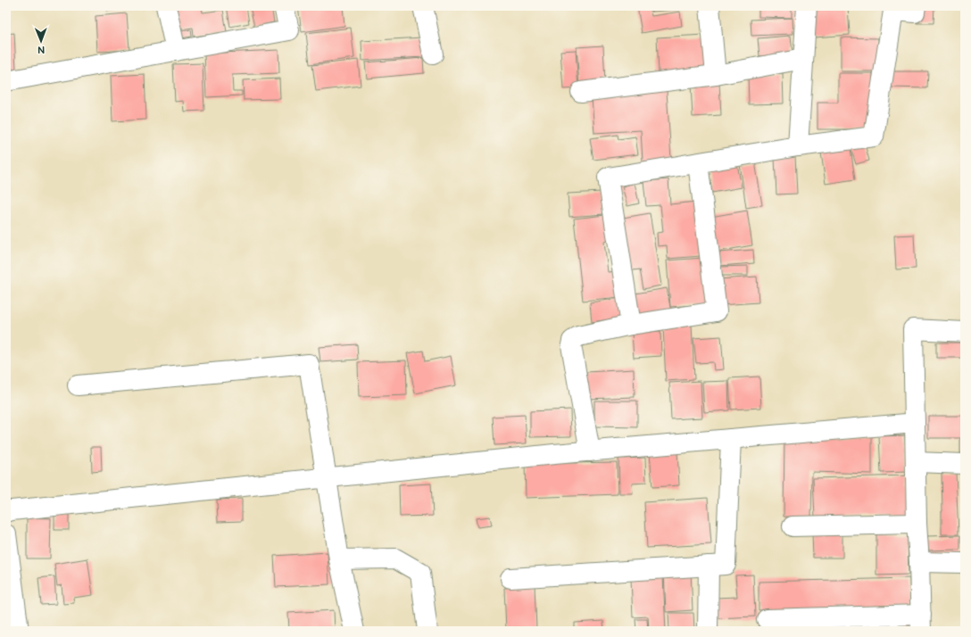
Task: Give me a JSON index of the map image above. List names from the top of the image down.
{
  "north": "bottom"
}
